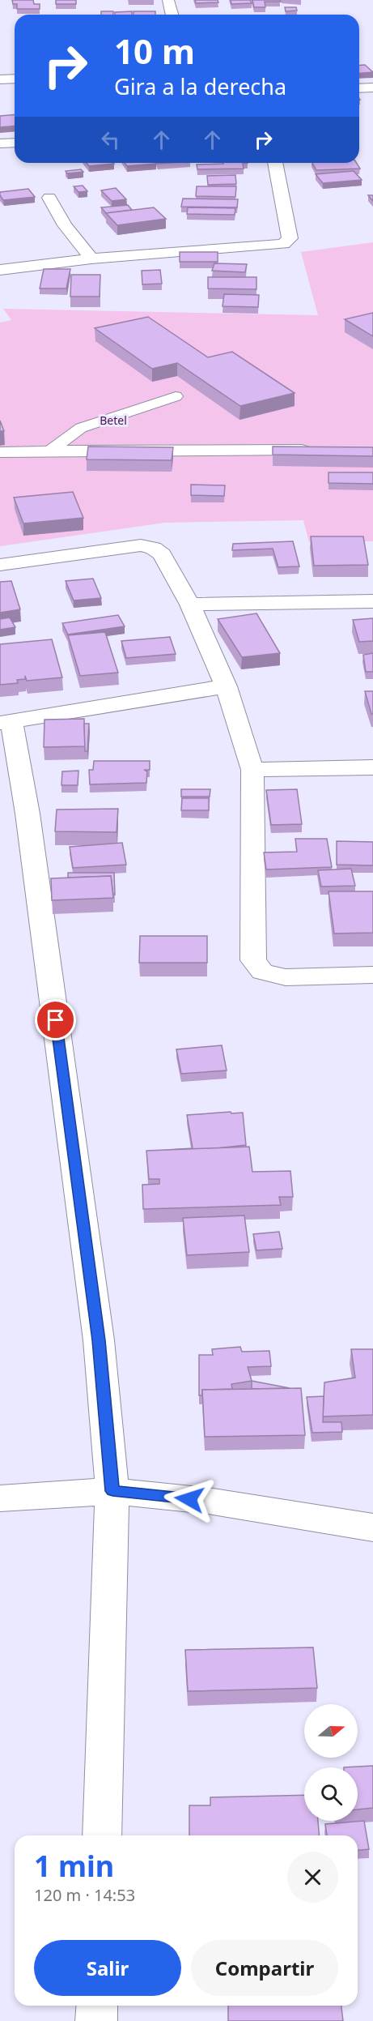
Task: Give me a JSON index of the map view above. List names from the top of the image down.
{
  "parks": ["Betel"],
  "north": "right",
  "page": {
    "turn": ["10 m", "Gira a la derecha"],
    "heading": ["1 min", "120 m · 14:53"],
    "buttons": ["Salir", "Compartir"]
  }
}
